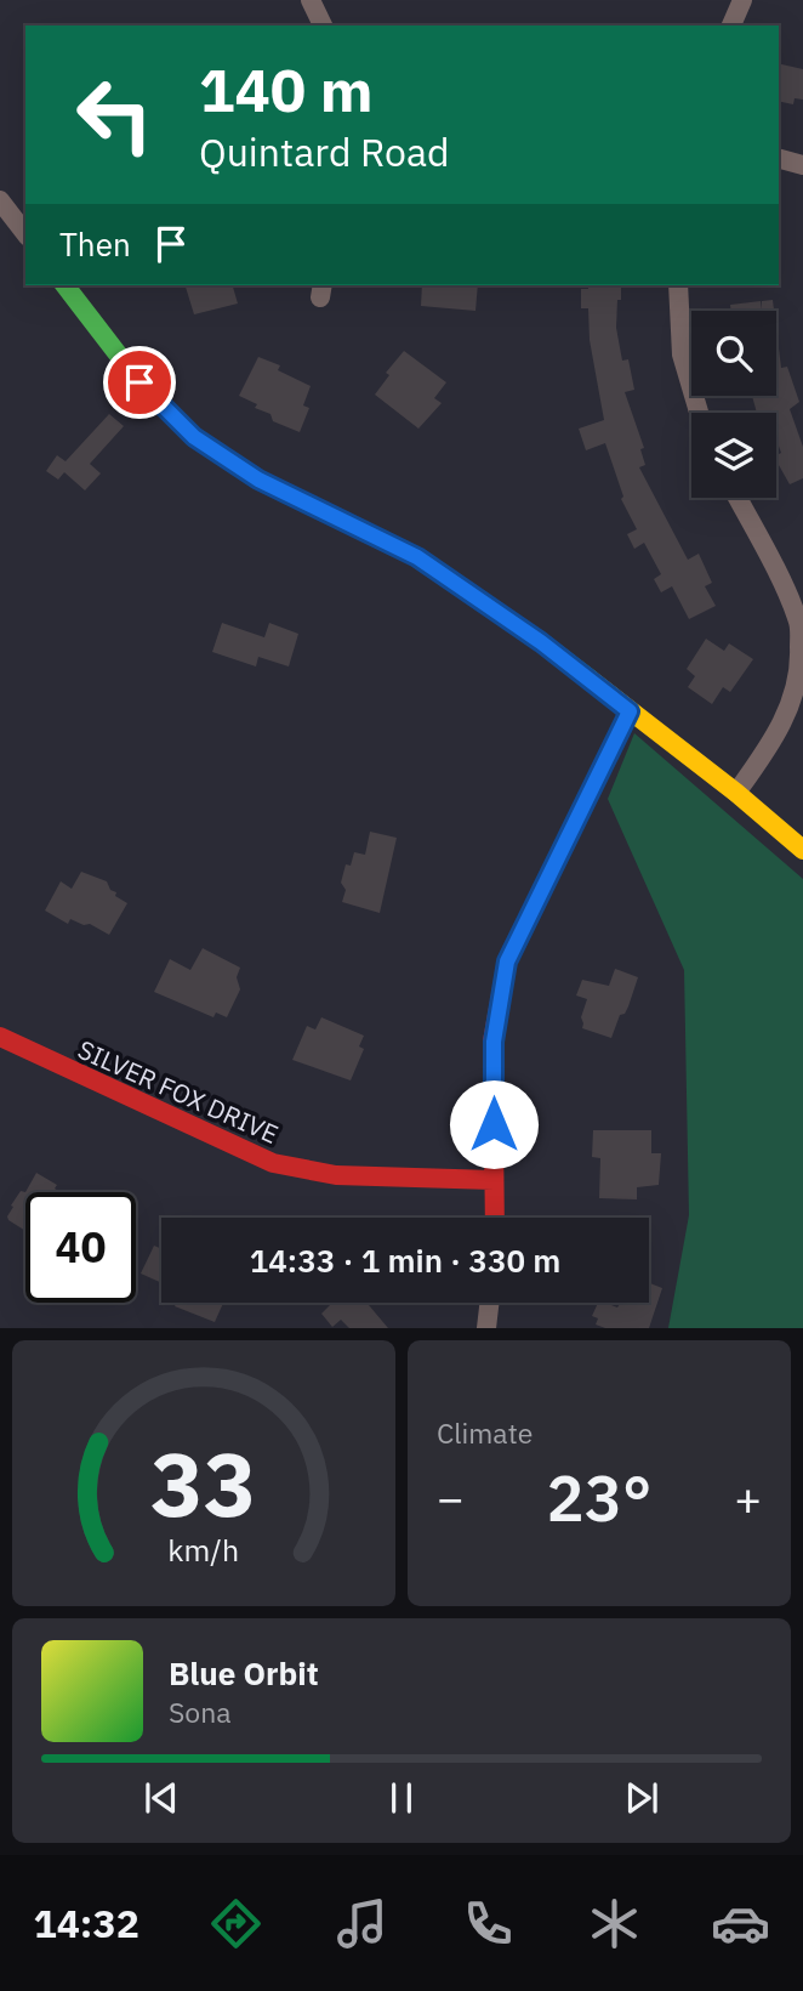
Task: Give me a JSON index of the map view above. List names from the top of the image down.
{
  "streets": {
    "street": ["SILVER FOX DRIVE"]
  },
  "page": {
    "turn": ["140 m", "Quintard Road"],
    "then": "Then",
    "limit": "40",
    "trip": "14:33 · 1 min · 330 m",
    "tile": "Climate",
    "heat": ["−", "23°", "+"],
    "song": ["Blue Orbit", "Sona"],
    "tabs": "14:32",
    "gauge": ["33", "km/h"]
  }
}
